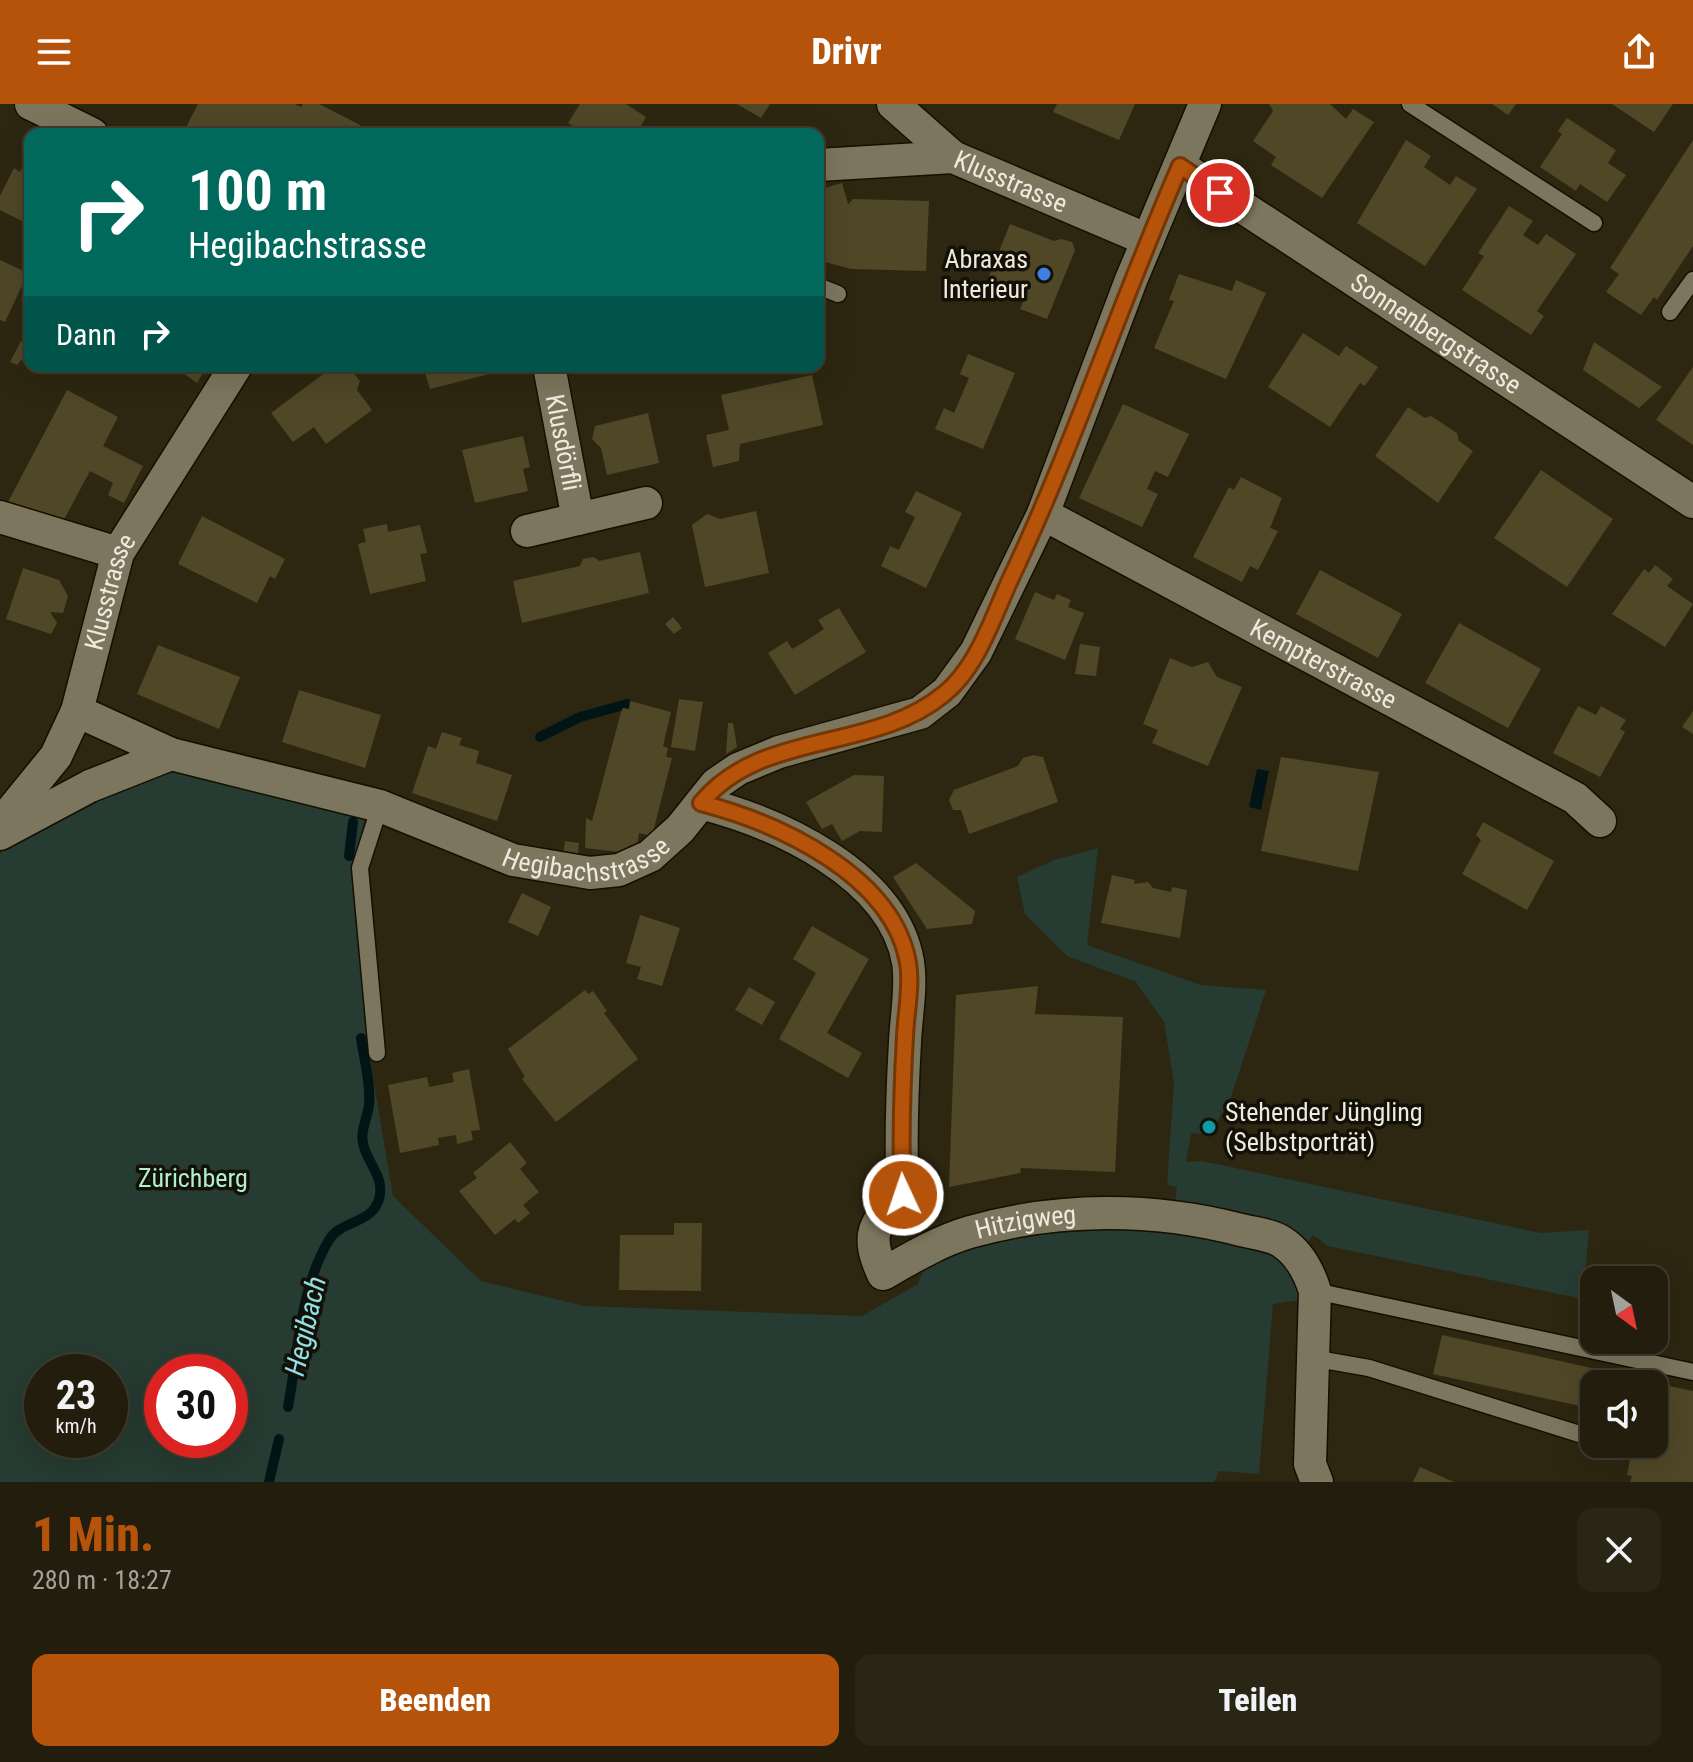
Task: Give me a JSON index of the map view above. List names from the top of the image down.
{
  "streets": {
    "street": [
      "Klusstrasse",
      "Sonnenbergstrasse",
      "Klusdörfli",
      "Kempterstrasse",
      "Hegibachstrasse",
      "Hitzigweg"
    ]
  },
  "crossings": [
    ["Klusstrasse", "Hegibachstrasse"],
    ["Sonnenbergstrasse", "Hegibachstrasse"],
    ["Kempterstrasse", "Hegibachstrasse"],
    ["Hegibachstrasse", "Hitzigweg"]
  ],
  "water": ["Hegibach"],
  "parks": ["Zürichberg"],
  "places": ["Abraxas Interieur", "Stehender Jüngling (Selbstporträt)"],
  "north": "bottom right",
  "page": {
    "header": "Drivr",
    "turn": ["100 m", "Hegibachstrasse"],
    "then": "Dann",
    "speed": "23 km/h",
    "limit": "30",
    "heading": ["1 Min.", "280 m · 18:27"],
    "buttons": ["Beenden", "Teilen"]
  }
}
